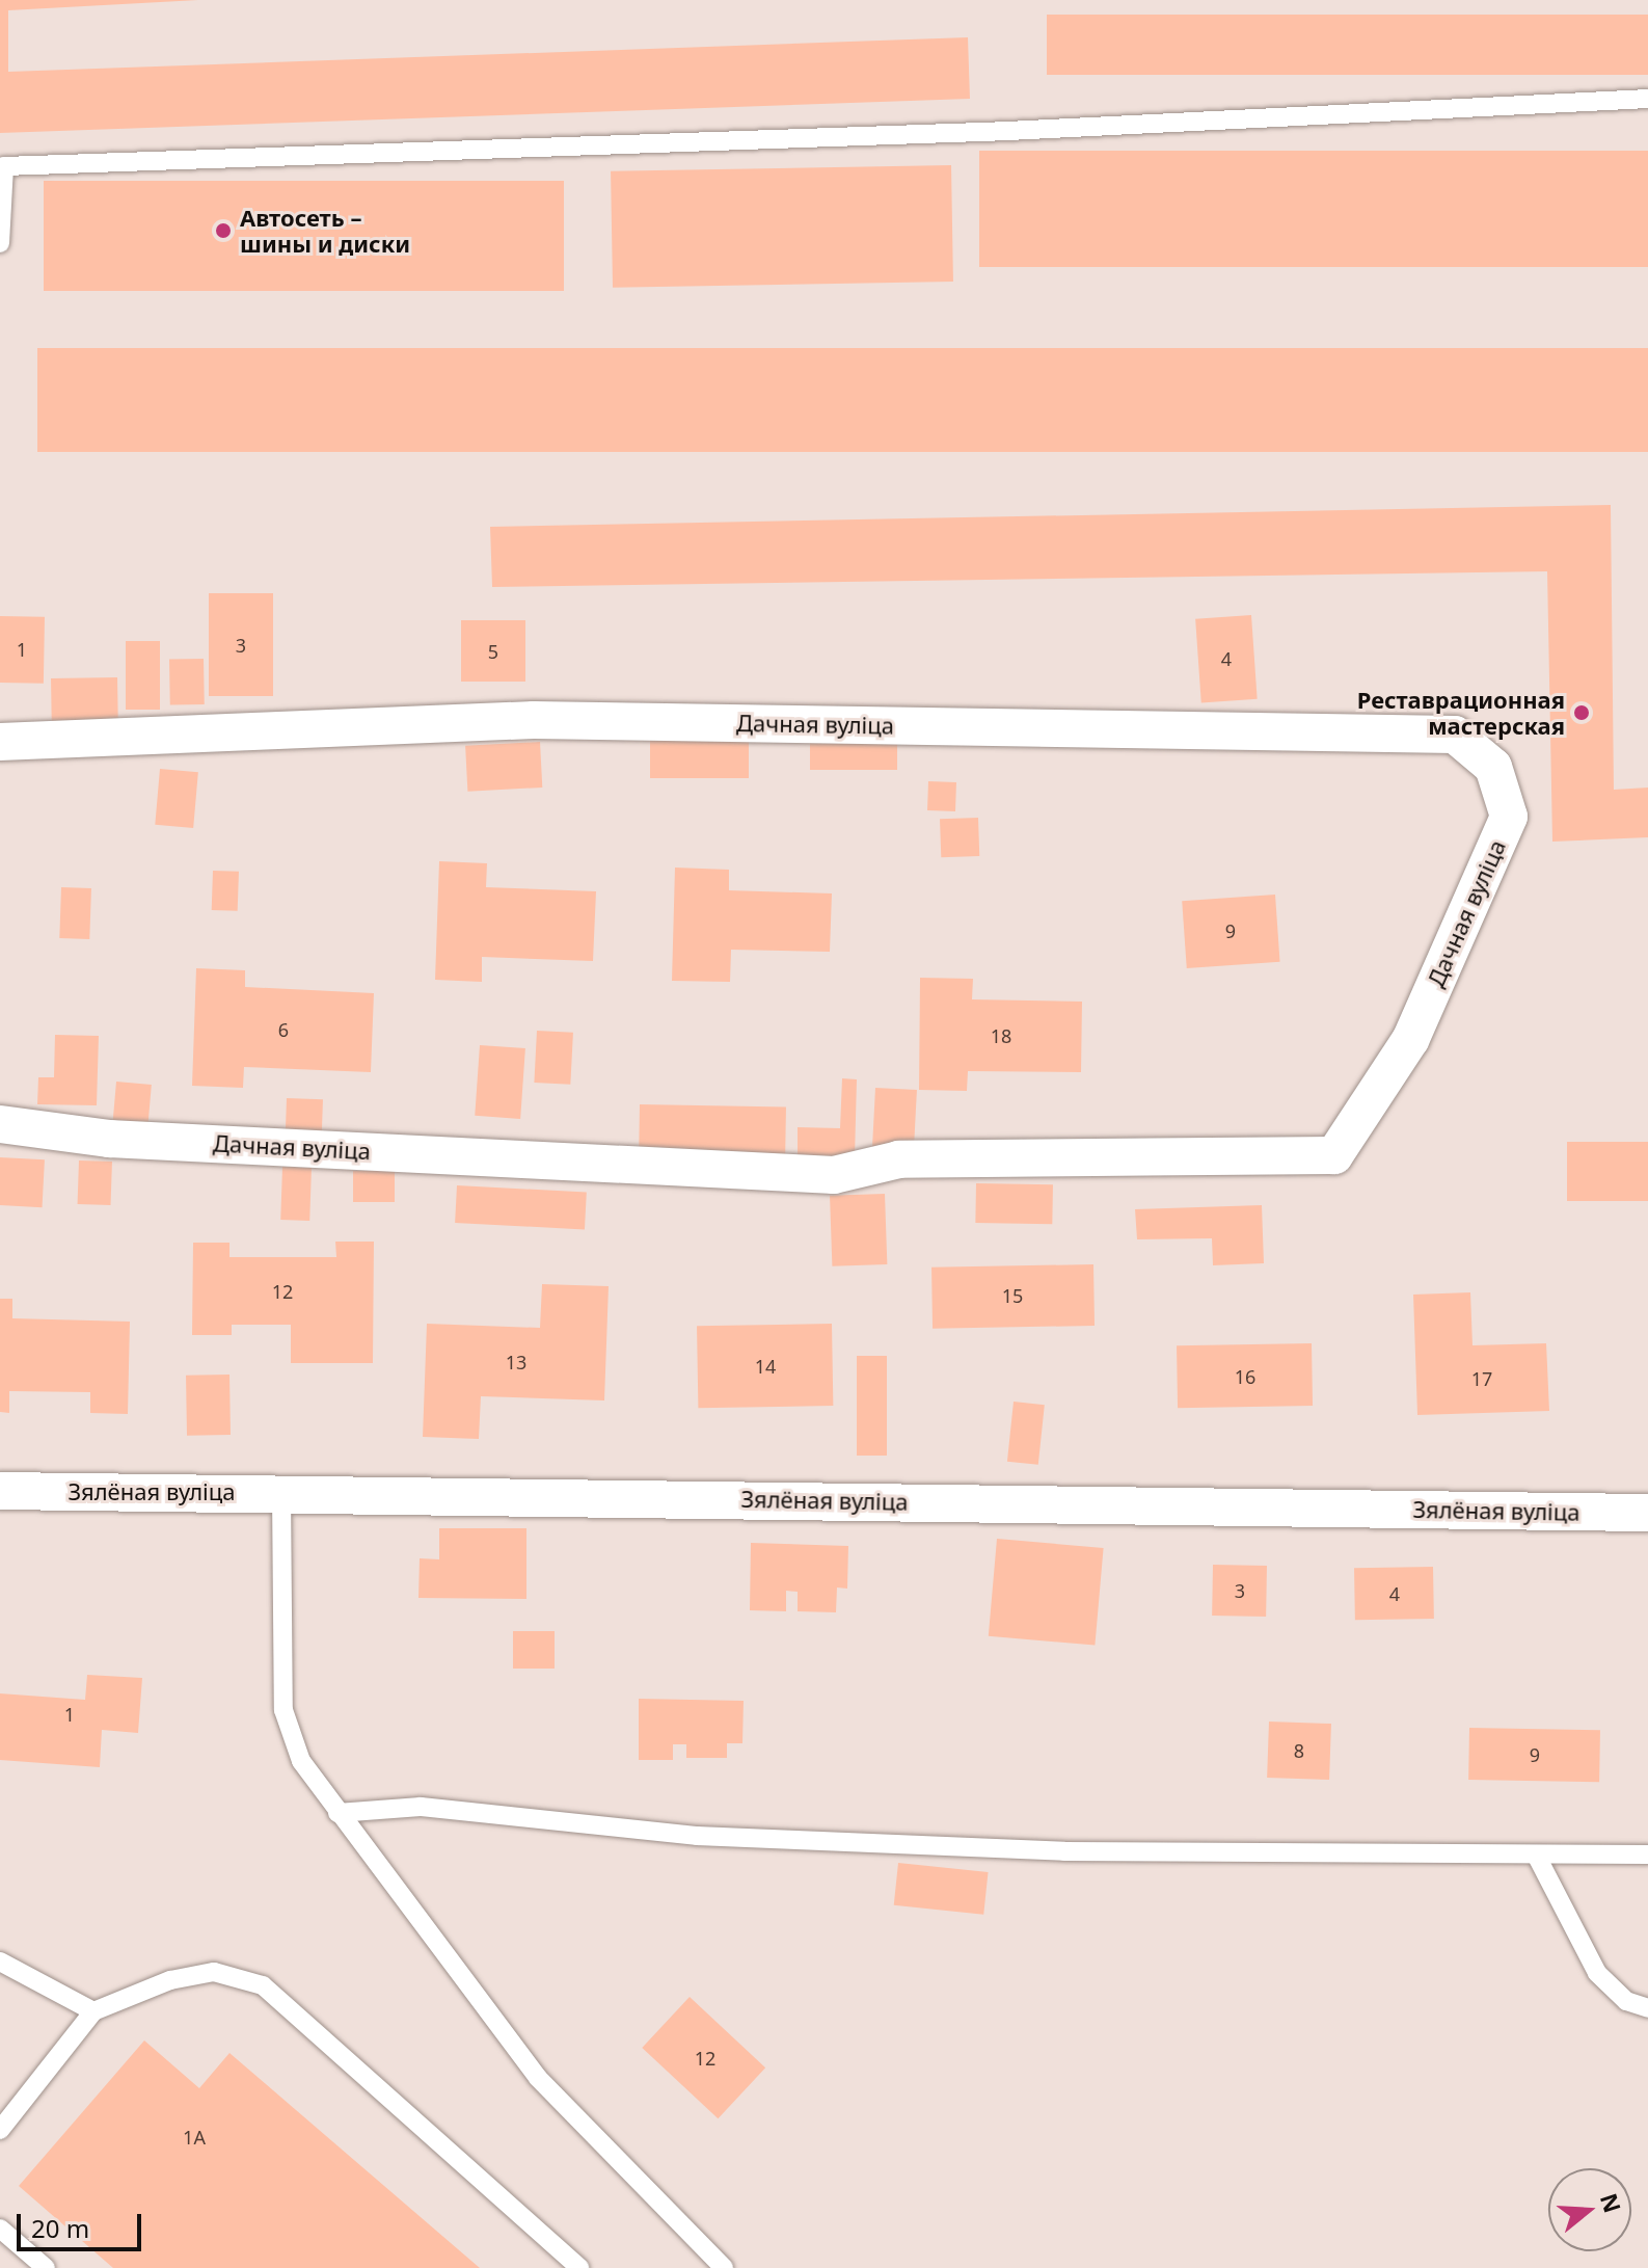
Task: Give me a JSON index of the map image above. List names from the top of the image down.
{
  "streets": {
    "street": ["Дачная вуліца", "Зялёная вуліца"]
  },
  "places": ["Автосеть – шины и диски", "Реставрационная мастерская"],
  "house_numbers": [
    "3",
    "1",
    "5",
    "4",
    "9",
    "6",
    "18",
    "12",
    "15",
    "13",
    "14",
    "16",
    "17",
    "3",
    "4",
    "1",
    "8",
    "9",
    "12",
    "1А"
  ],
  "scale_bar": "20 m",
  "north": "right"
}
